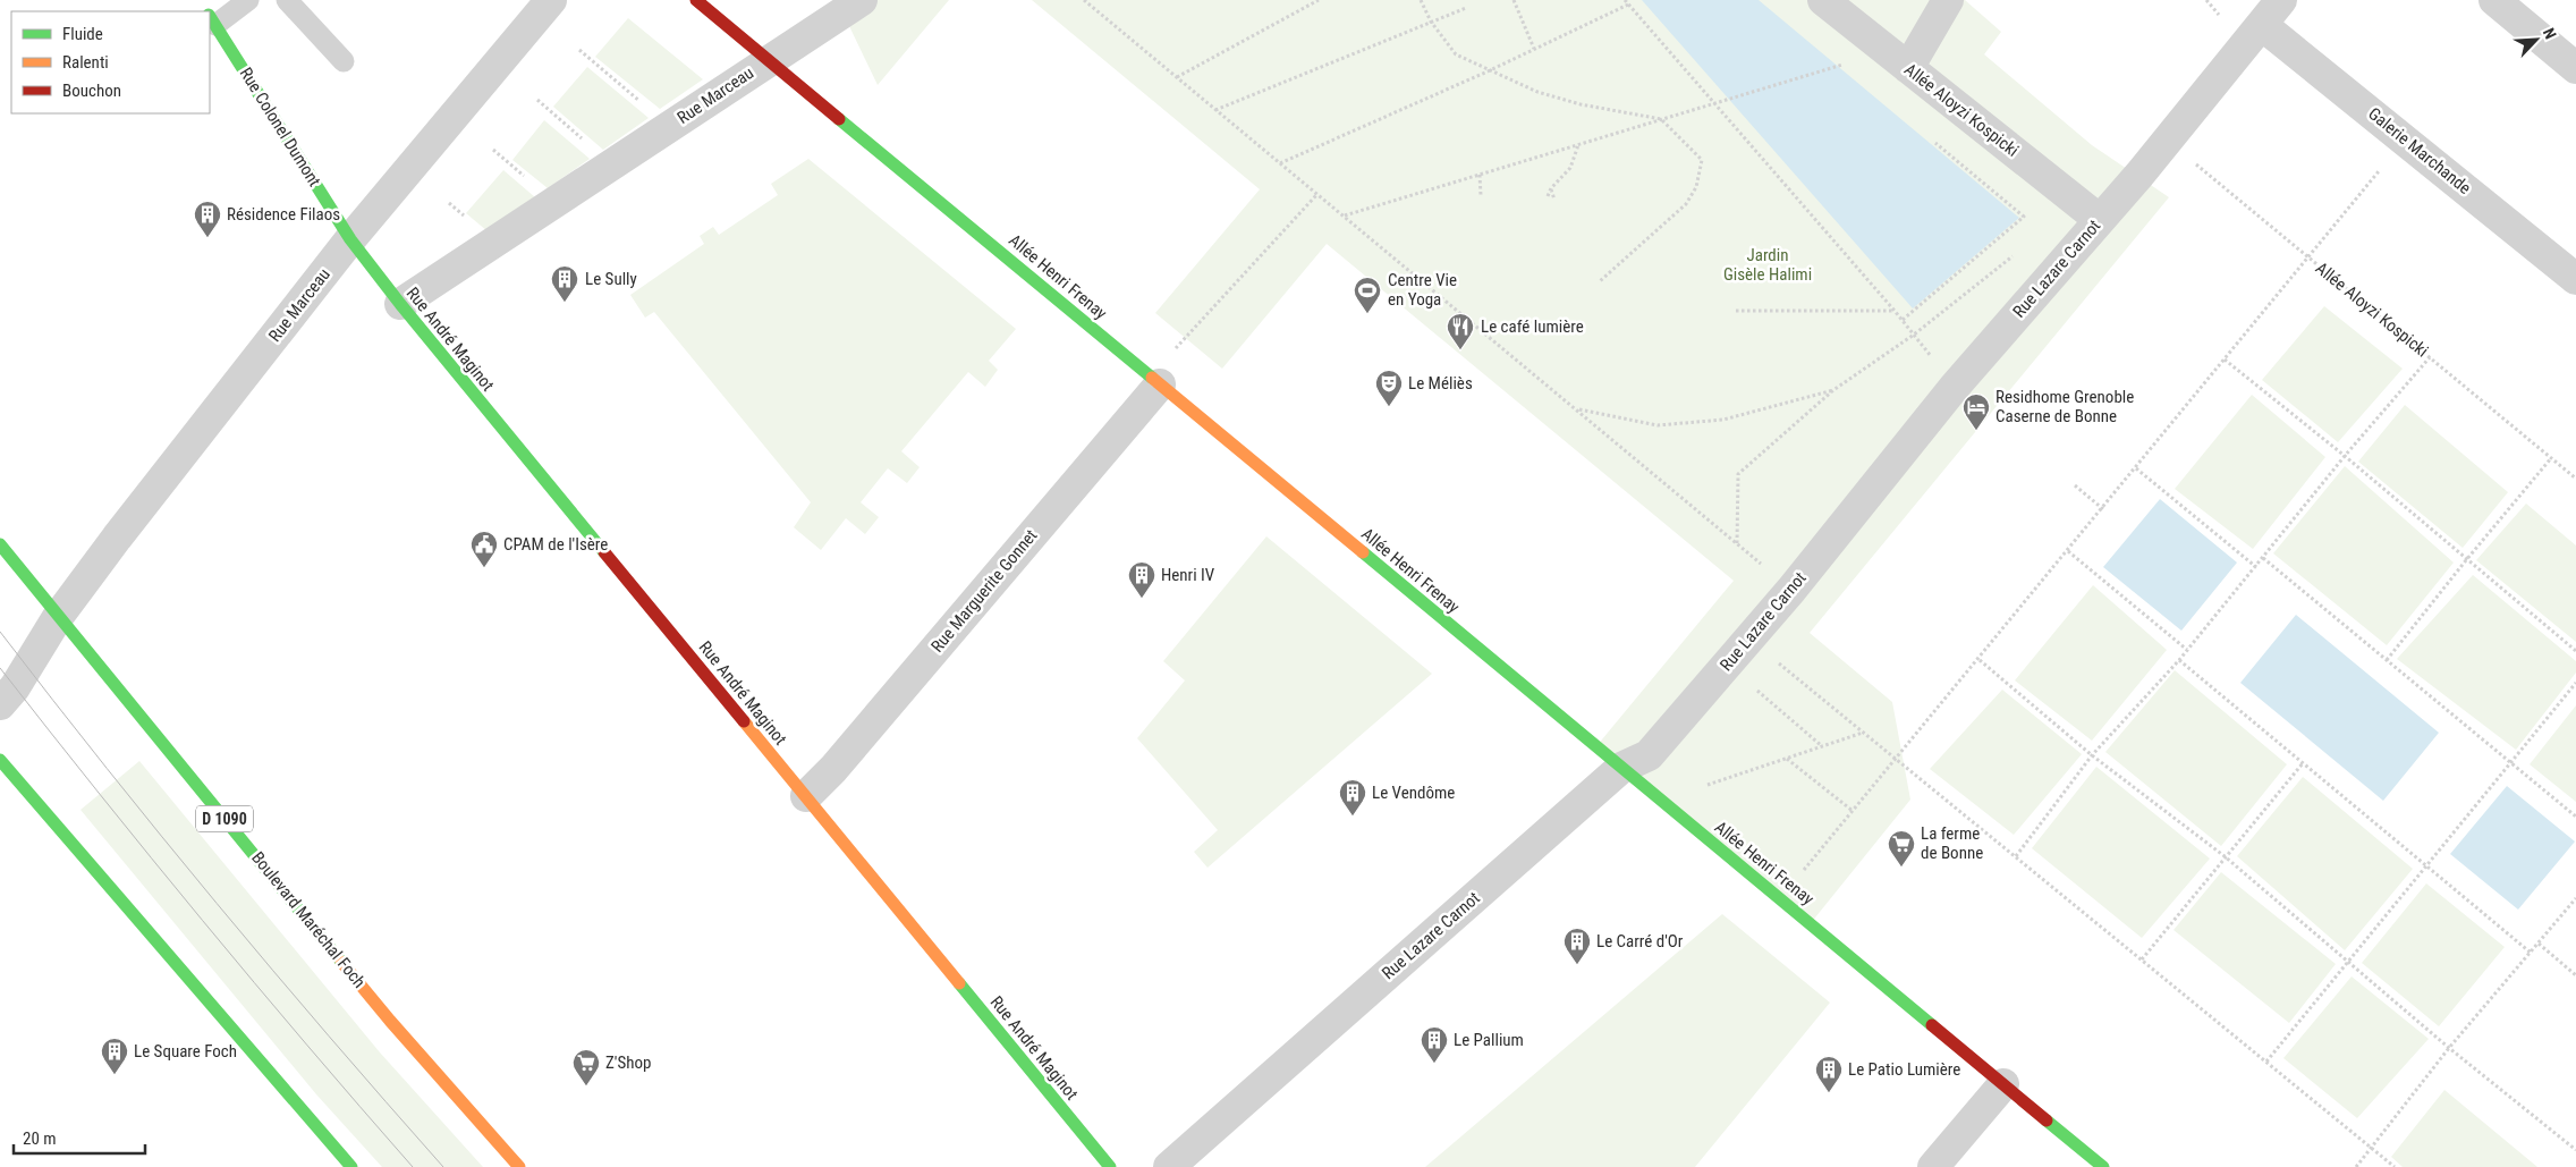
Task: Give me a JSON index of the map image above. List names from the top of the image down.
{
  "streets": {
    "street": [
      "Rue Marceau",
      "Allée Aloyzi Kospicki",
      "Rue Colonel Dumont",
      "Galerie Marchande",
      "Rue Lazare Carnot",
      "Allée Henri Frenay",
      "Rue André Maginot",
      "Rue Marguerite Gonnet",
      "D 1090",
      "Boulevard Maréchal Foch"
    ]
  },
  "crossings": [
    ["Rue Marceau", "Rue Colonel Dumont"],
    ["Rue Marceau", "Allée Henri Frenay"],
    ["Rue Marceau", "Rue André Maginot"],
    ["Rue Marceau", "Boulevard Maréchal Foch"],
    ["Allée Aloyzi Kospicki", "Rue Lazare Carnot"],
    ["Rue Colonel Dumont", "Rue André Maginot"],
    ["Galerie Marchande", "Rue Lazare Carnot"],
    ["Rue Lazare Carnot", "Allée Henri Frenay"],
    ["Allée Henri Frenay", "Rue Marguerite Gonnet"],
    ["Rue André Maginot", "Rue Marguerite Gonnet"]
  ],
  "parks": ["Jardin Gisèle Halimi"],
  "places": {
    "building": [
      "Résidence Filaos",
      "Le Sully",
      "Henri IV",
      "Le Vendôme",
      "Le Carré d'Or",
      "Le Pallium",
      "Le Square Foch",
      "Le Patio Lumière"
    ],
    "sports": ["Centre Vie en Yoga"],
    "restaurant": ["Le café lumière"],
    "theatre": ["Le Méliès"],
    "hotel": ["Residhome Grenoble Caserne de Bonne"],
    "public building": ["CPAM de l'Isère"],
    "supermarket": ["La ferme de Bonne", "Z'Shop"]
  },
  "legend": ["Fluide", "Ralenti", "Bouchon"],
  "scale_bar": "20 m",
  "north": "top right"
}
